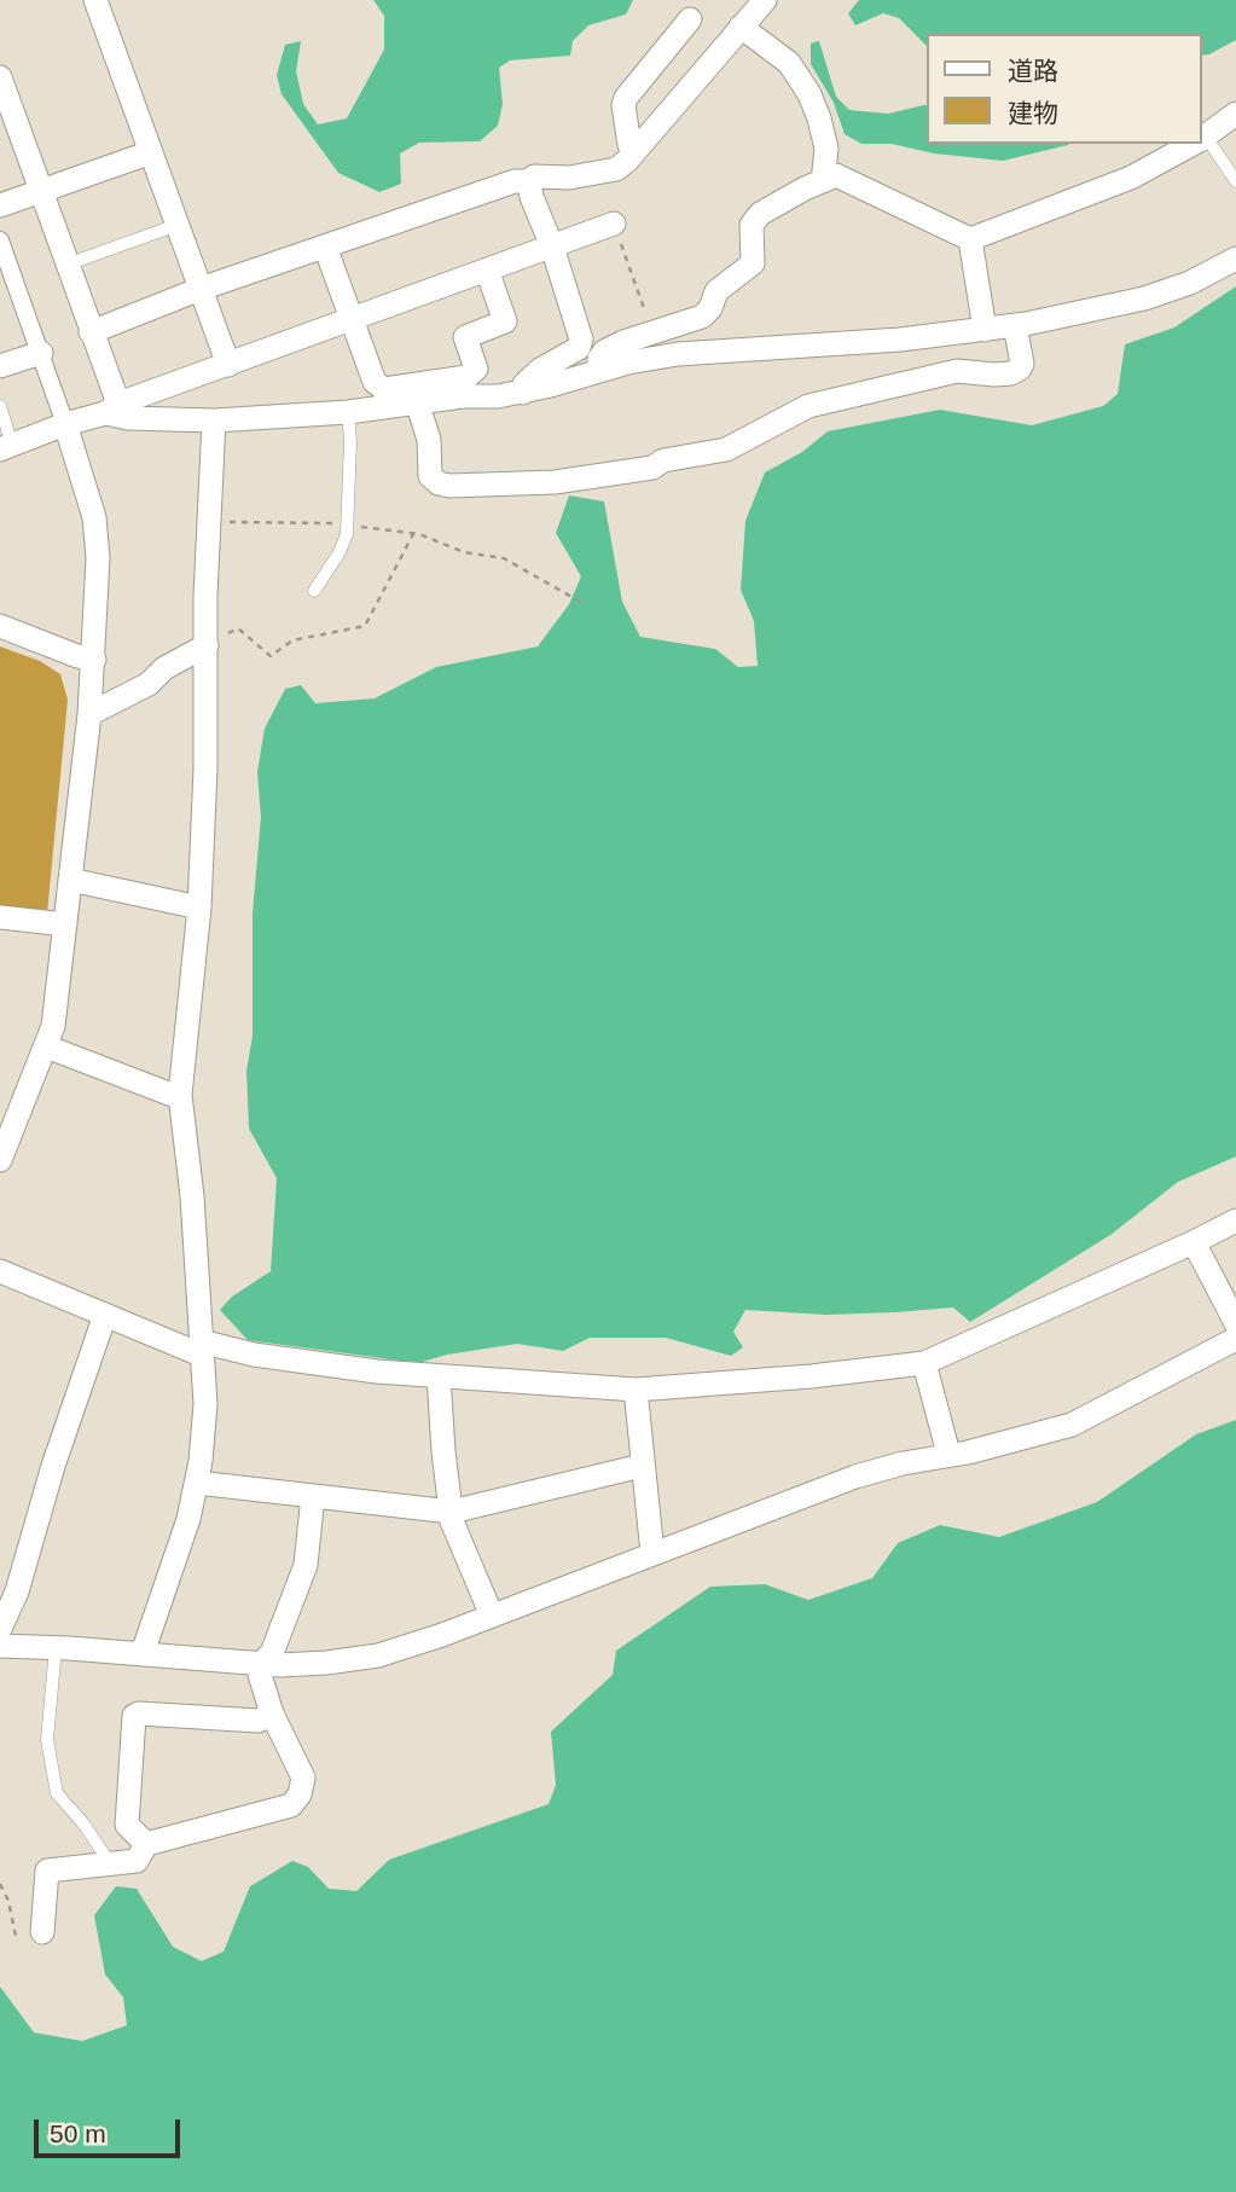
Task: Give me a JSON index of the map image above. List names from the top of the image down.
{
  "legend": ["道路", "建物"],
  "scale_bar": "50 m"
}
